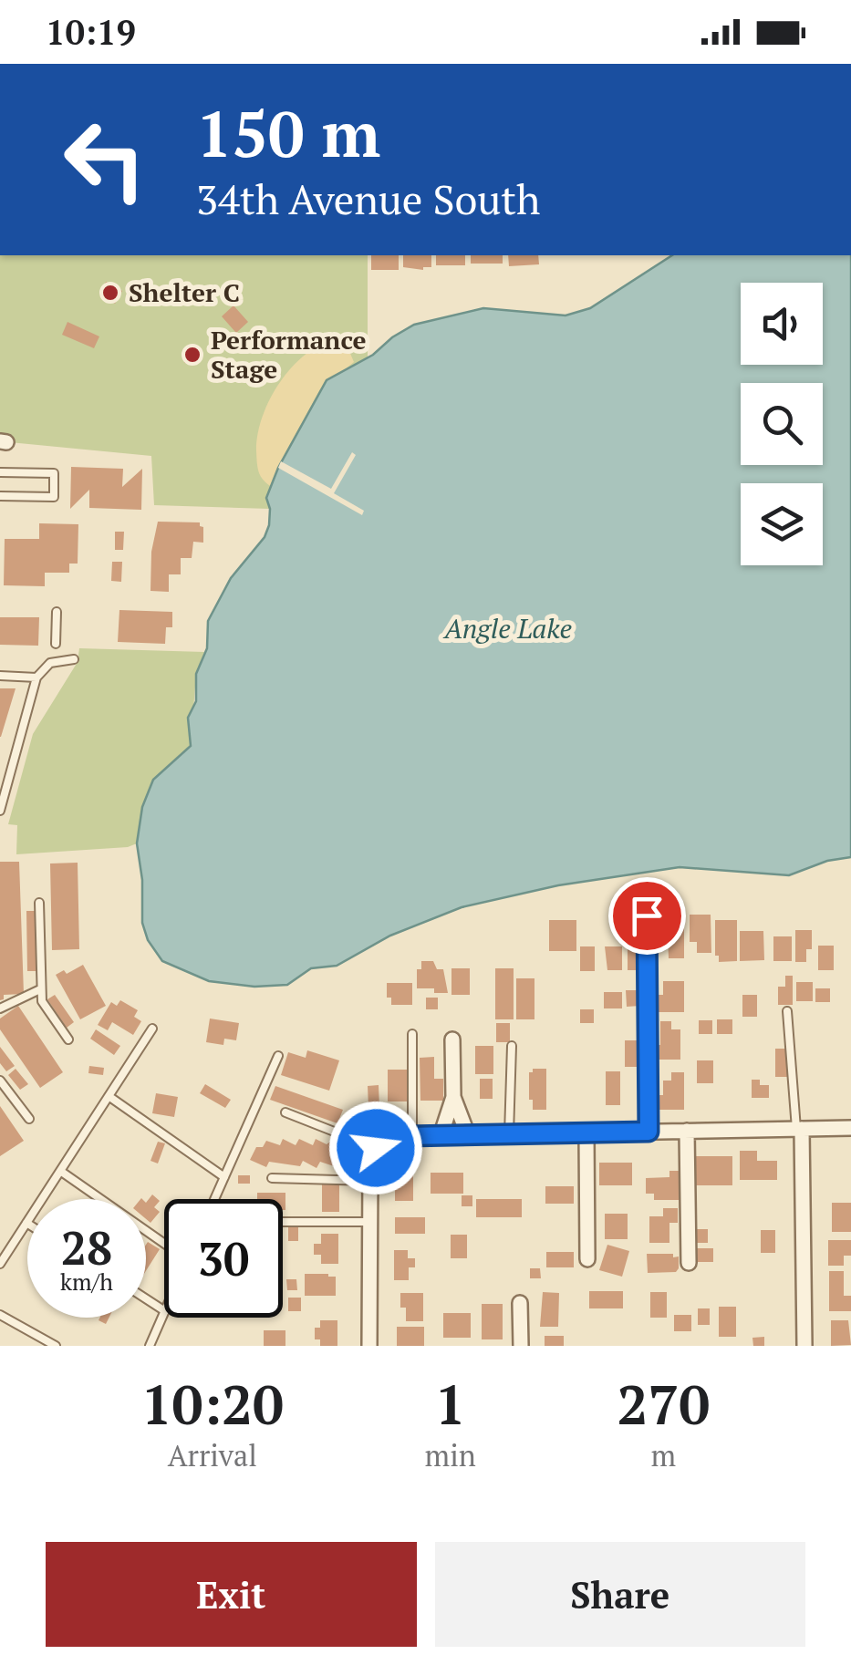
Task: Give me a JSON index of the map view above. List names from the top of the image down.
{
  "water": ["Angle Lake"],
  "places": ["Shelter C", "Performance Stage"],
  "page": {
    "status": "10:19",
    "turn": ["150 m", "34th Avenue South"],
    "speed": "28 km/h",
    "limit": "30",
    "eta": [
      "10:20",
      "Arrival",
      "1",
      "min",
      "270",
      "m"
    ],
    "buttons": ["Exit", "Share"]
  }
}
